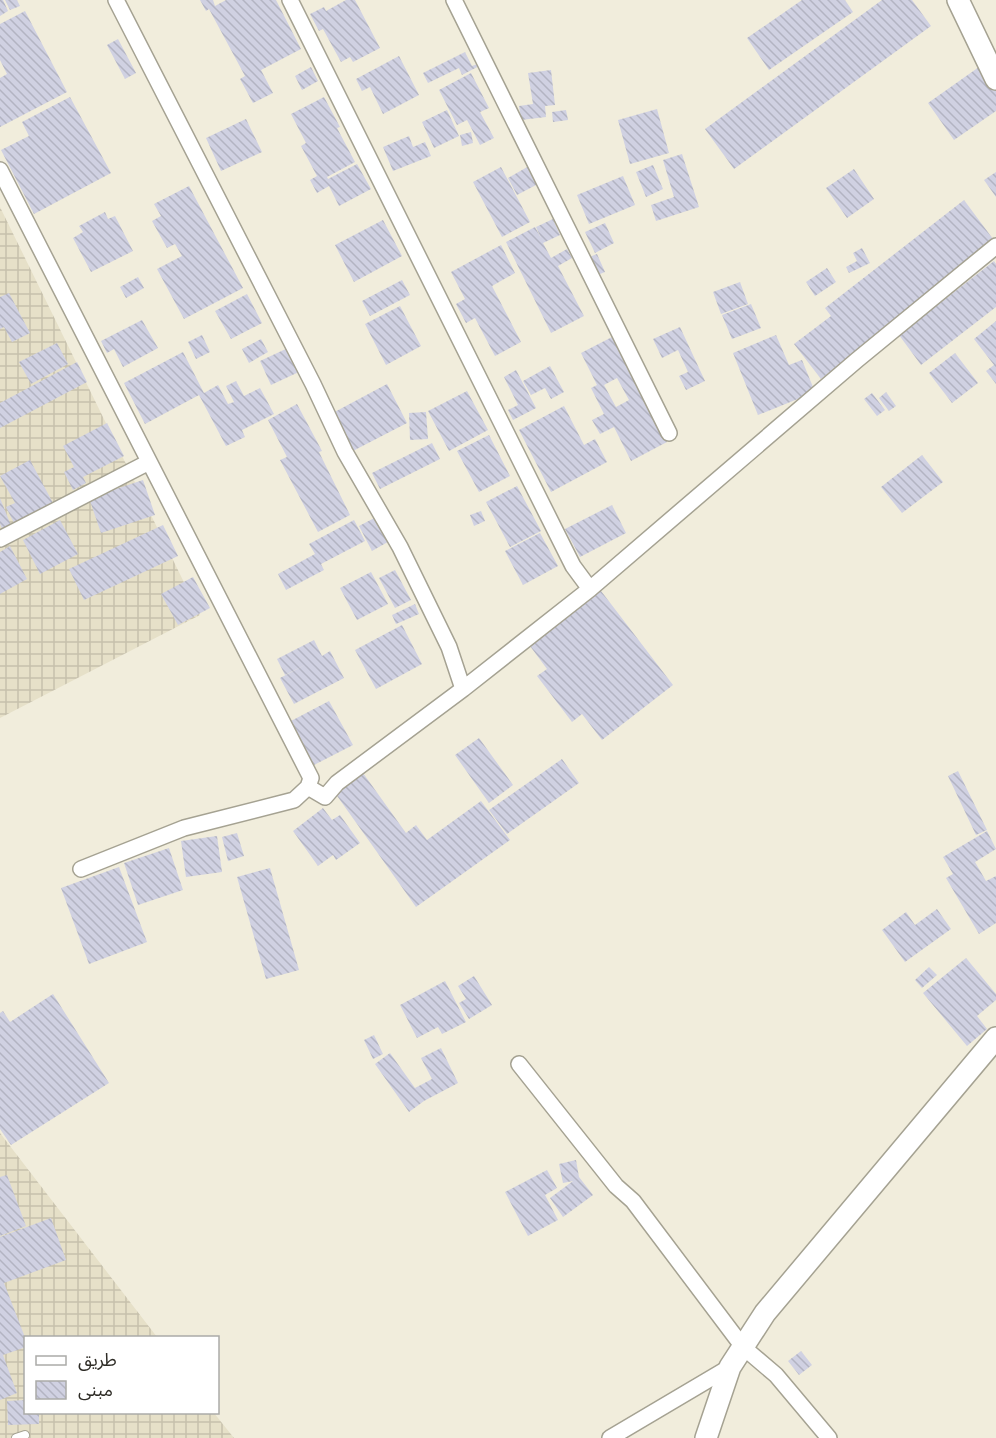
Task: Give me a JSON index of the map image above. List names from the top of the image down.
{
  "legend": ["طريق", "مبنى"]
}
